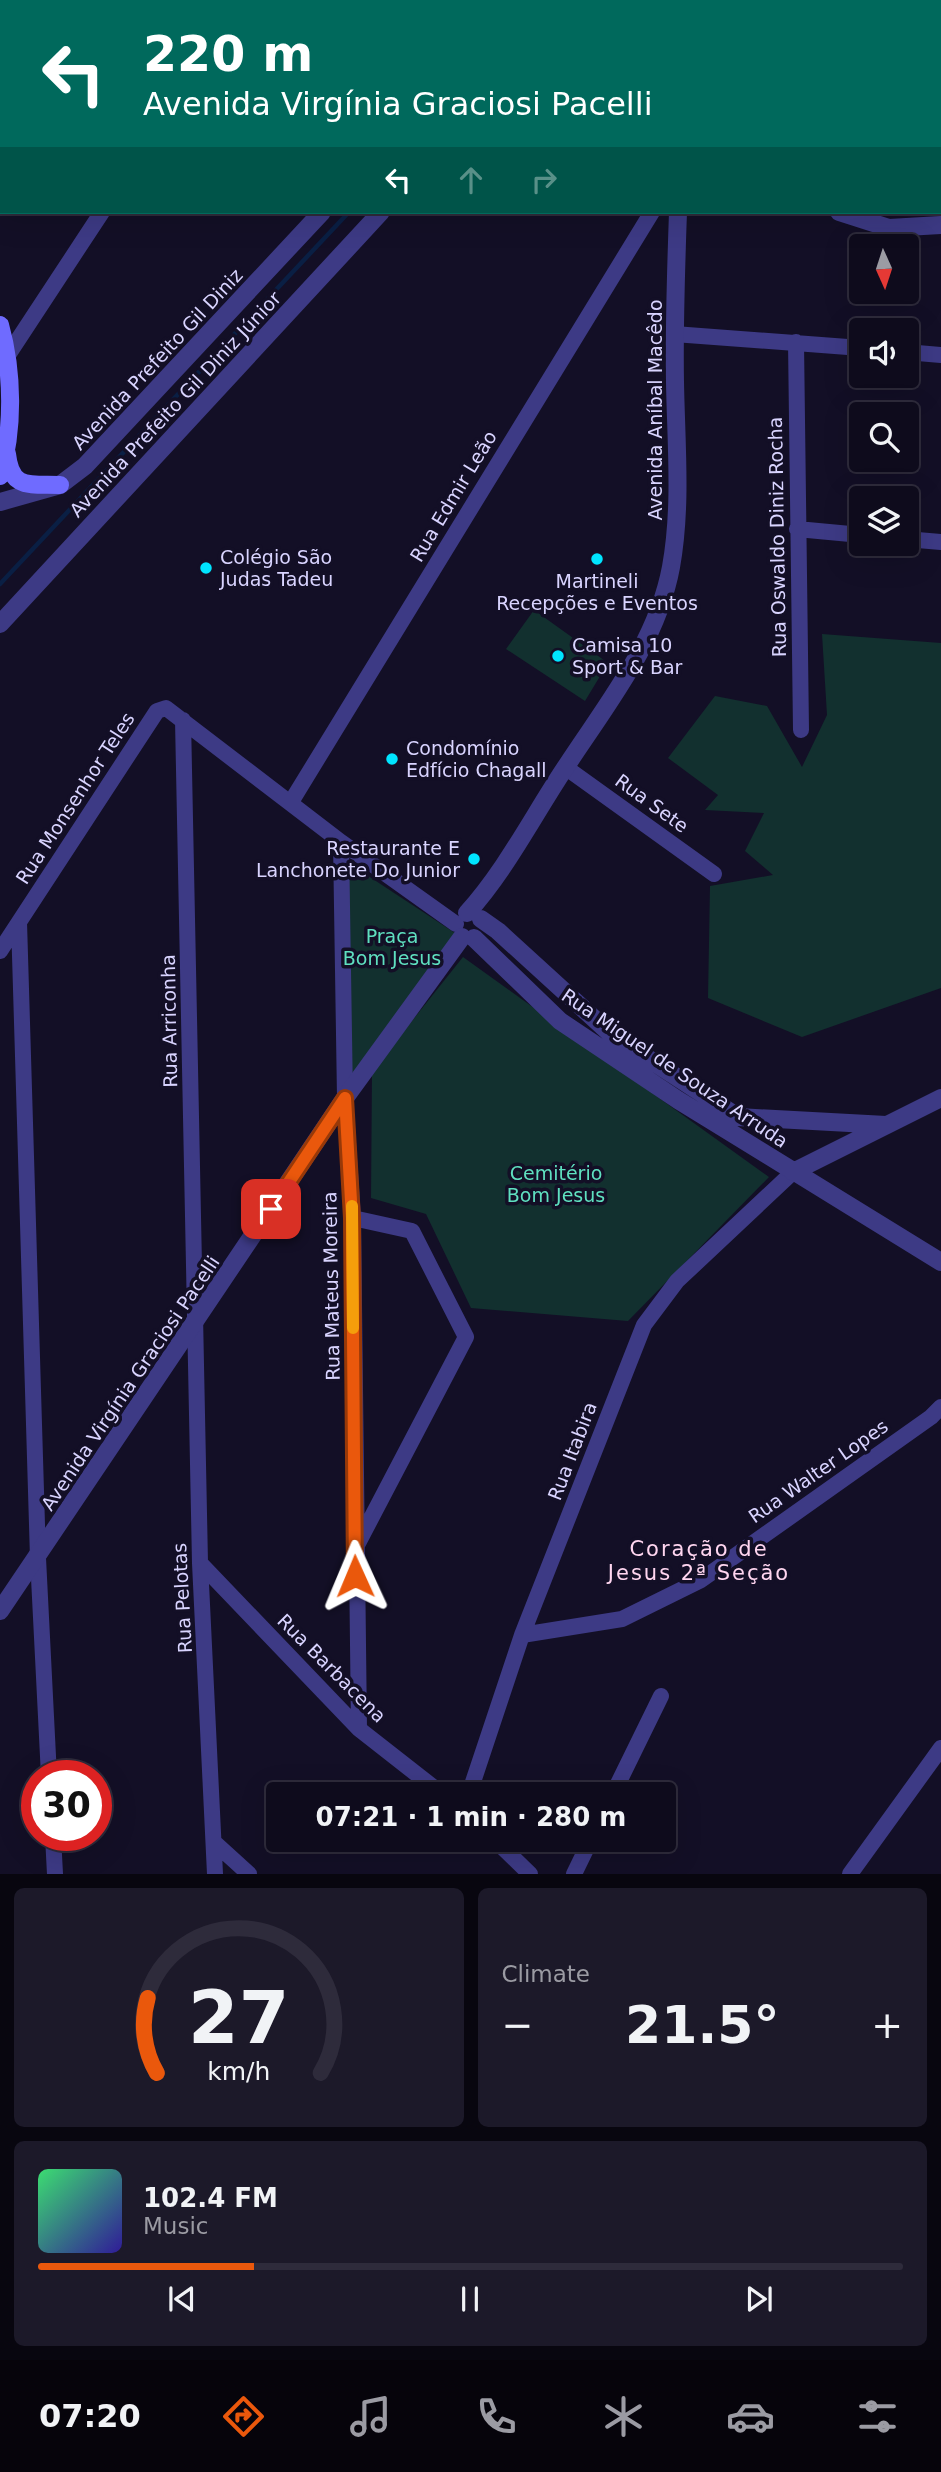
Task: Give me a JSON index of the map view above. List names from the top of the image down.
{
  "streets": {
    "street": [
      "Avenida Prefeito Gil Diniz",
      "Avenida Prefeito Gil Diniz Júnior",
      "Avenida Aníbal Macêdo",
      "Rua Edmir Leão",
      "Rua Oswaldo Diniz Rocha",
      "Rua Monsenhor Teles",
      "Rua Sete",
      "Rua Arriconha",
      "Rua Miguel de Souza Arruda",
      "Rua Mateus Moreira",
      "Avenida Virgínia Graciosi Pacelli",
      "Rua Itabira",
      "Rua Walter Lopes",
      "Rua Pelotas",
      "Rua Barbacena"
    ]
  },
  "crossings": [
    ["Avenida Aníbal Macêdo", "Rua Sete"],
    ["Avenida Aníbal Macêdo", "Rua Miguel de Souza Arruda"],
    ["Avenida Aníbal Macêdo", "Avenida Virgínia Graciosi Pacelli"],
    ["Rua Edmir Leão", "Rua Miguel de Souza Arruda"],
    ["Rua Monsenhor Teles", "Rua Miguel de Souza Arruda"],
    ["Rua Arriconha", "Rua Miguel de Souza Arruda"],
    ["Rua Arriconha", "Avenida Virgínia Graciosi Pacelli"],
    ["Rua Arriconha", "Rua Pelotas"],
    ["Rua Miguel de Souza Arruda", "Rua Mateus Moreira"],
    ["Rua Miguel de Souza Arruda", "Avenida Virgínia Graciosi Pacelli"],
    ["Rua Miguel de Souza Arruda", "Rua Itabira"],
    ["Rua Mateus Moreira", "Avenida Virgínia Graciosi Pacelli"],
    ["Rua Mateus Moreira", "Rua Barbacena"],
    ["Avenida Virgínia Graciosi Pacelli", "Rua Pelotas"],
    ["Rua Itabira", "Rua Walter Lopes"],
    ["Rua Pelotas", "Rua Barbacena"]
  ],
  "districts": ["Coração de Jesus 2ª Seção"],
  "parks": ["Praça Bom Jesus", "Cemitério Bom Jesus"],
  "places": [
    "Martineli Recepções e Eventos",
    "Colégio São Judas Tadeu",
    "Camisa 10 Sport & Bar",
    "Condomínio Edfício Chagall",
    "Restaurante E Lanchonete Do Junior"
  ],
  "north": "bottom",
  "page": {
    "turn": ["220 m", "Avenida Virgínia Graciosi Pacelli"],
    "limit": "30",
    "trip": "07:21 · 1 min · 280 m",
    "tile": "Climate",
    "heat": ["−", "21.5°", "+"],
    "song": ["102.4 FM", "Music"],
    "tabs": "07:20",
    "gauge": ["27", "km/h"]
  }
}
